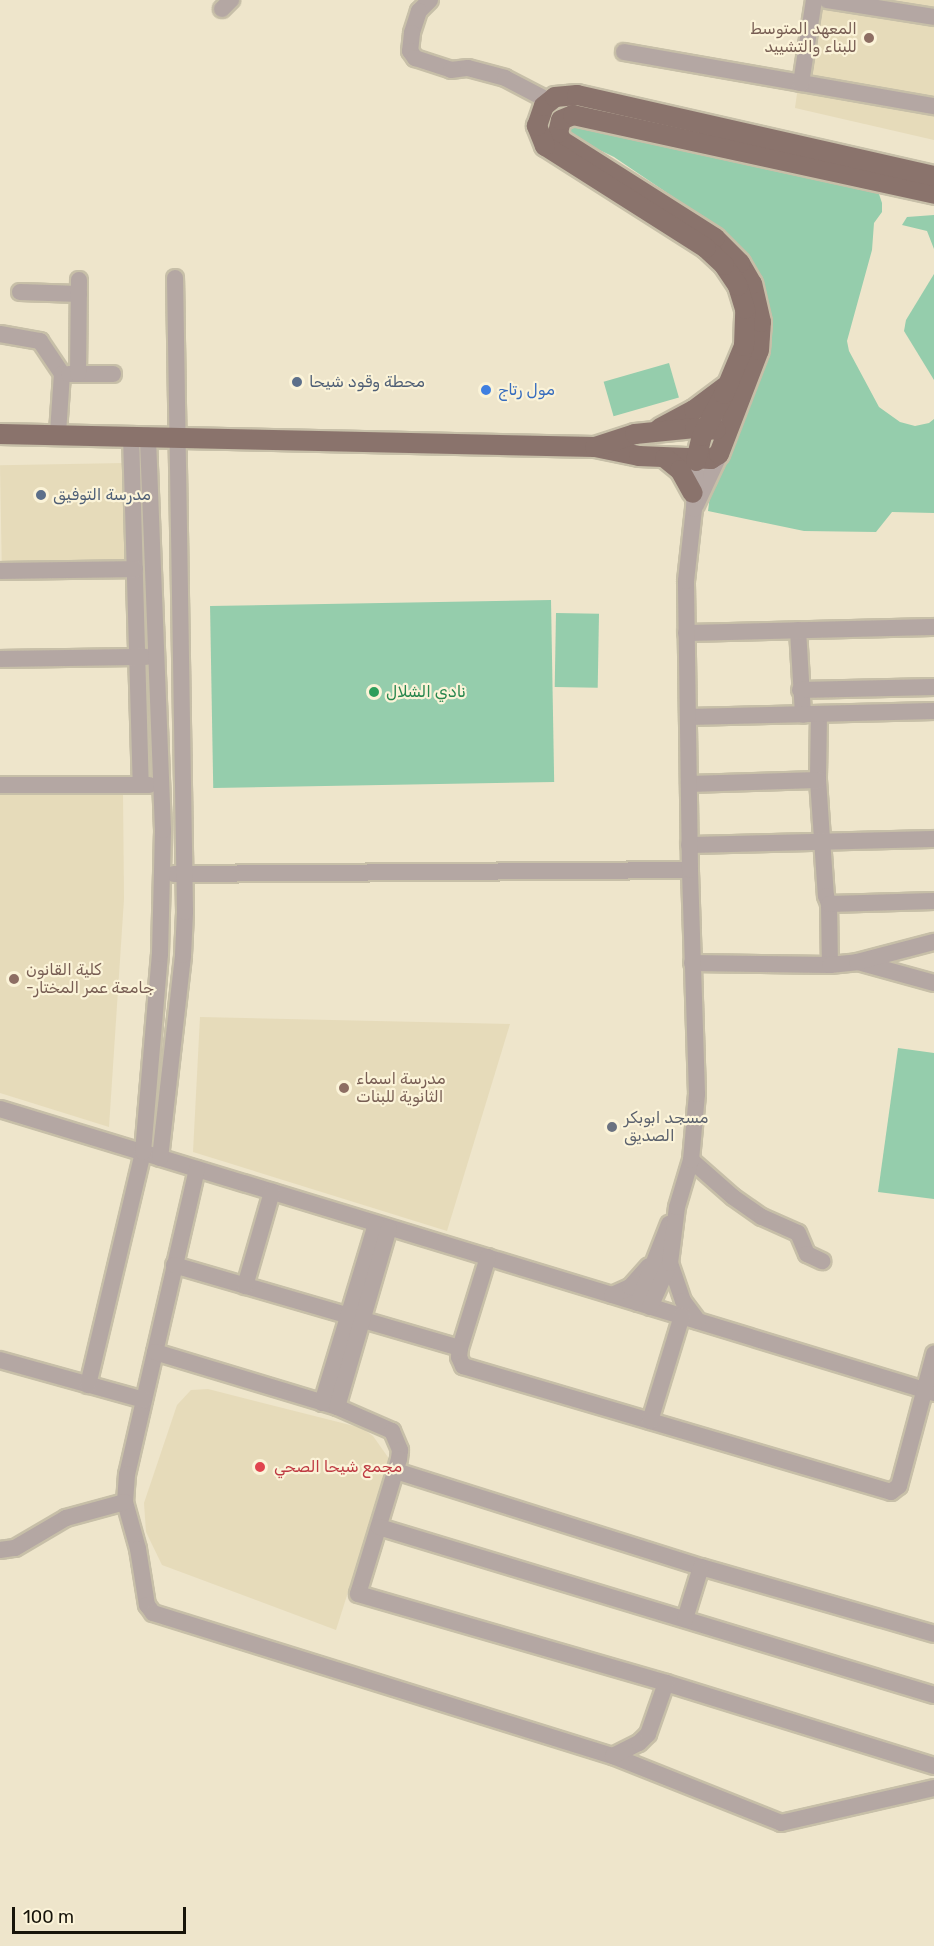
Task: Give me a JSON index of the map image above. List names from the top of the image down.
{
  "places": [
    "المعهد المتوسط للبناء والتشييد",
    "محطة وقود شيحا",
    "مول رتاج",
    "مدرسة التوفيق",
    "نادي الشلال",
    "كلية القانون -جامعة عمر المختار",
    "مدرسة اسماء الثانوية للبنات",
    "مسجد ابوبكر الصديق",
    "مجمع شيحا الصحي"
  ],
  "scale_bar": "100 m"
}
